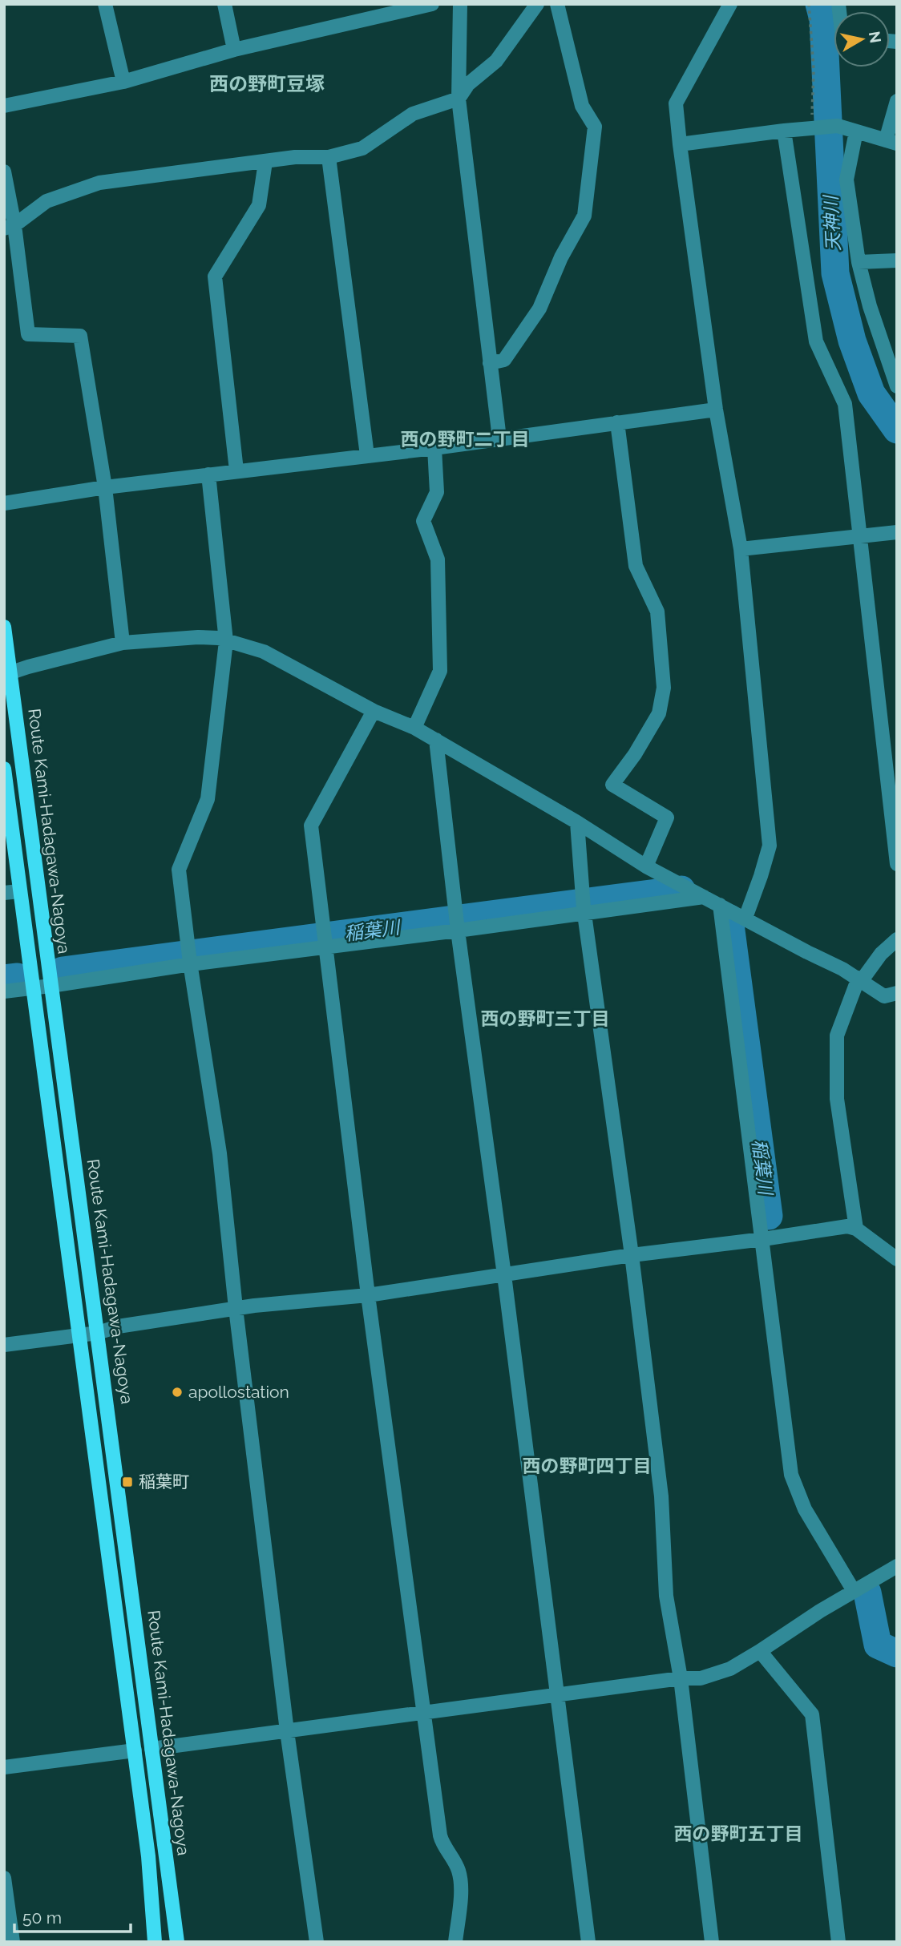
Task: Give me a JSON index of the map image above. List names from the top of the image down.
{
  "streets": {
    "main road": ["Route Kami-Hadagawa-Nagoya"]
  },
  "districts": [
    "西の野町豆塚",
    "西の野町二丁目",
    "西の野町三丁目",
    "西の野町四丁目",
    "西の野町五丁目"
  ],
  "water": ["天神川", "稲葉川"],
  "places": {
    "other": ["apollostation"],
    "transit": ["稲葉町"]
  },
  "scale_bar": "50 m",
  "north": "right"
}
